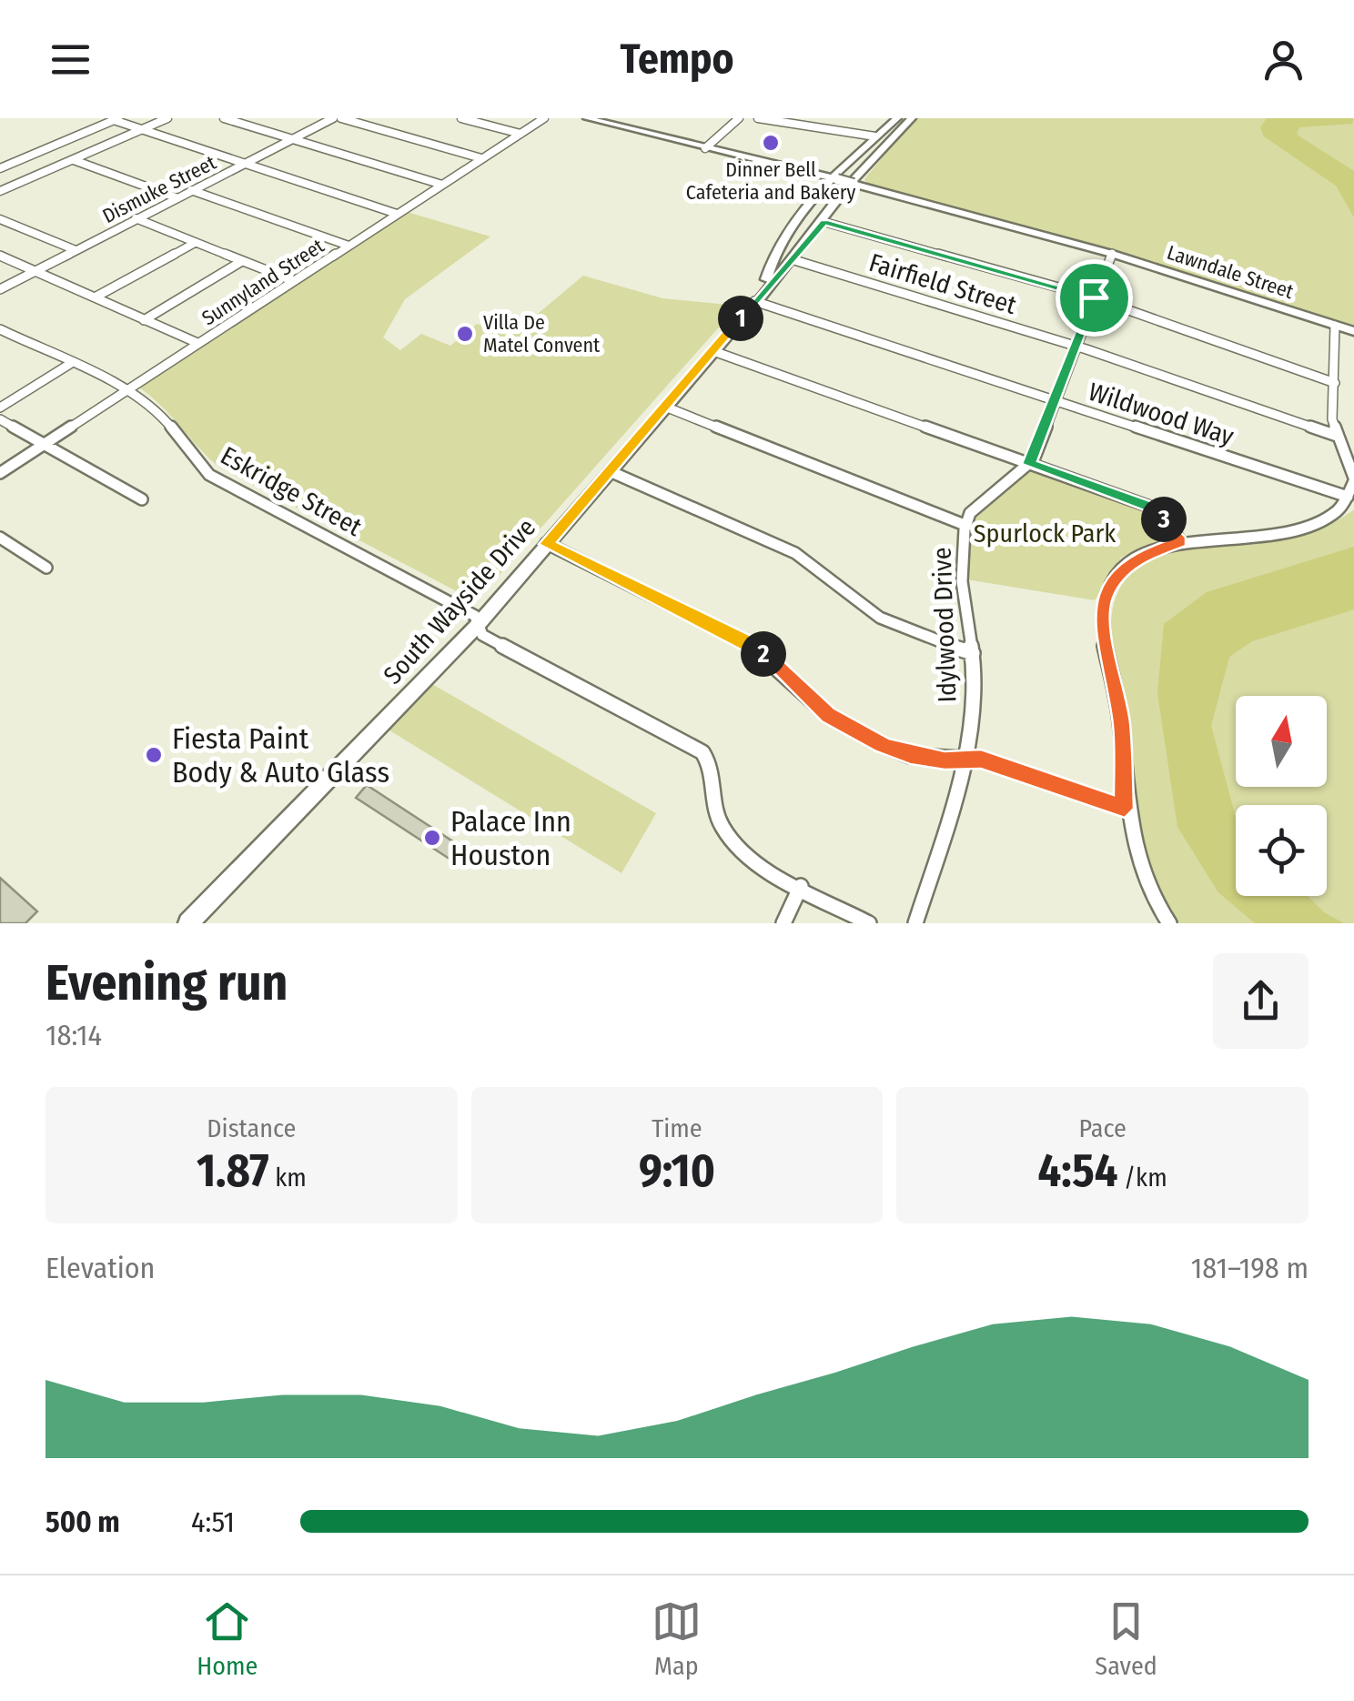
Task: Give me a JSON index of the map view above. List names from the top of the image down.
{
  "streets": {
    "main road": ["Lawndale Street", "South Wayside Drive"],
    "street": [
      "Dismuke Street",
      "Sunnyland Street",
      "Fairfield Street",
      "Wildwood Way",
      "Eskridge Street",
      "Idylwood Drive"
    ]
  },
  "crossings": [
    ["Lawndale Street", "Idylwood Drive"],
    ["Sunnyland Street", "Eskridge Street"],
    ["Fairfield Street", "Idylwood Drive"],
    ["Wildwood Way", "South Wayside Drive"],
    ["Wildwood Way", "Idylwood Drive"],
    ["Eskridge Street", "South Wayside Drive"]
  ],
  "parks": ["Spurlock Park"],
  "places": [
    "Dinner Bell Cafeteria and Bakery",
    "Villa De Matel Convent",
    "Fiesta Paint Body & Auto Glass",
    "Palace Inn Houston"
  ],
  "north": "top",
  "page": {
    "header": "Tempo",
    "pins": ["1", "3", "2"],
    "heading": ["Evening run", "18:14"],
    "stats": [
      ["Distance", "1.87 km"],
      ["Time", "9:10"],
      ["Pace", "4:54 /km"]
    ],
    "chart": ["Elevation", "181–198 m"],
    "list": [
      {
        "name": "500 m",
        "note": "4:51"
      }
    ],
    "tabs": ["Home", "Map", "Saved"]
  }
}
